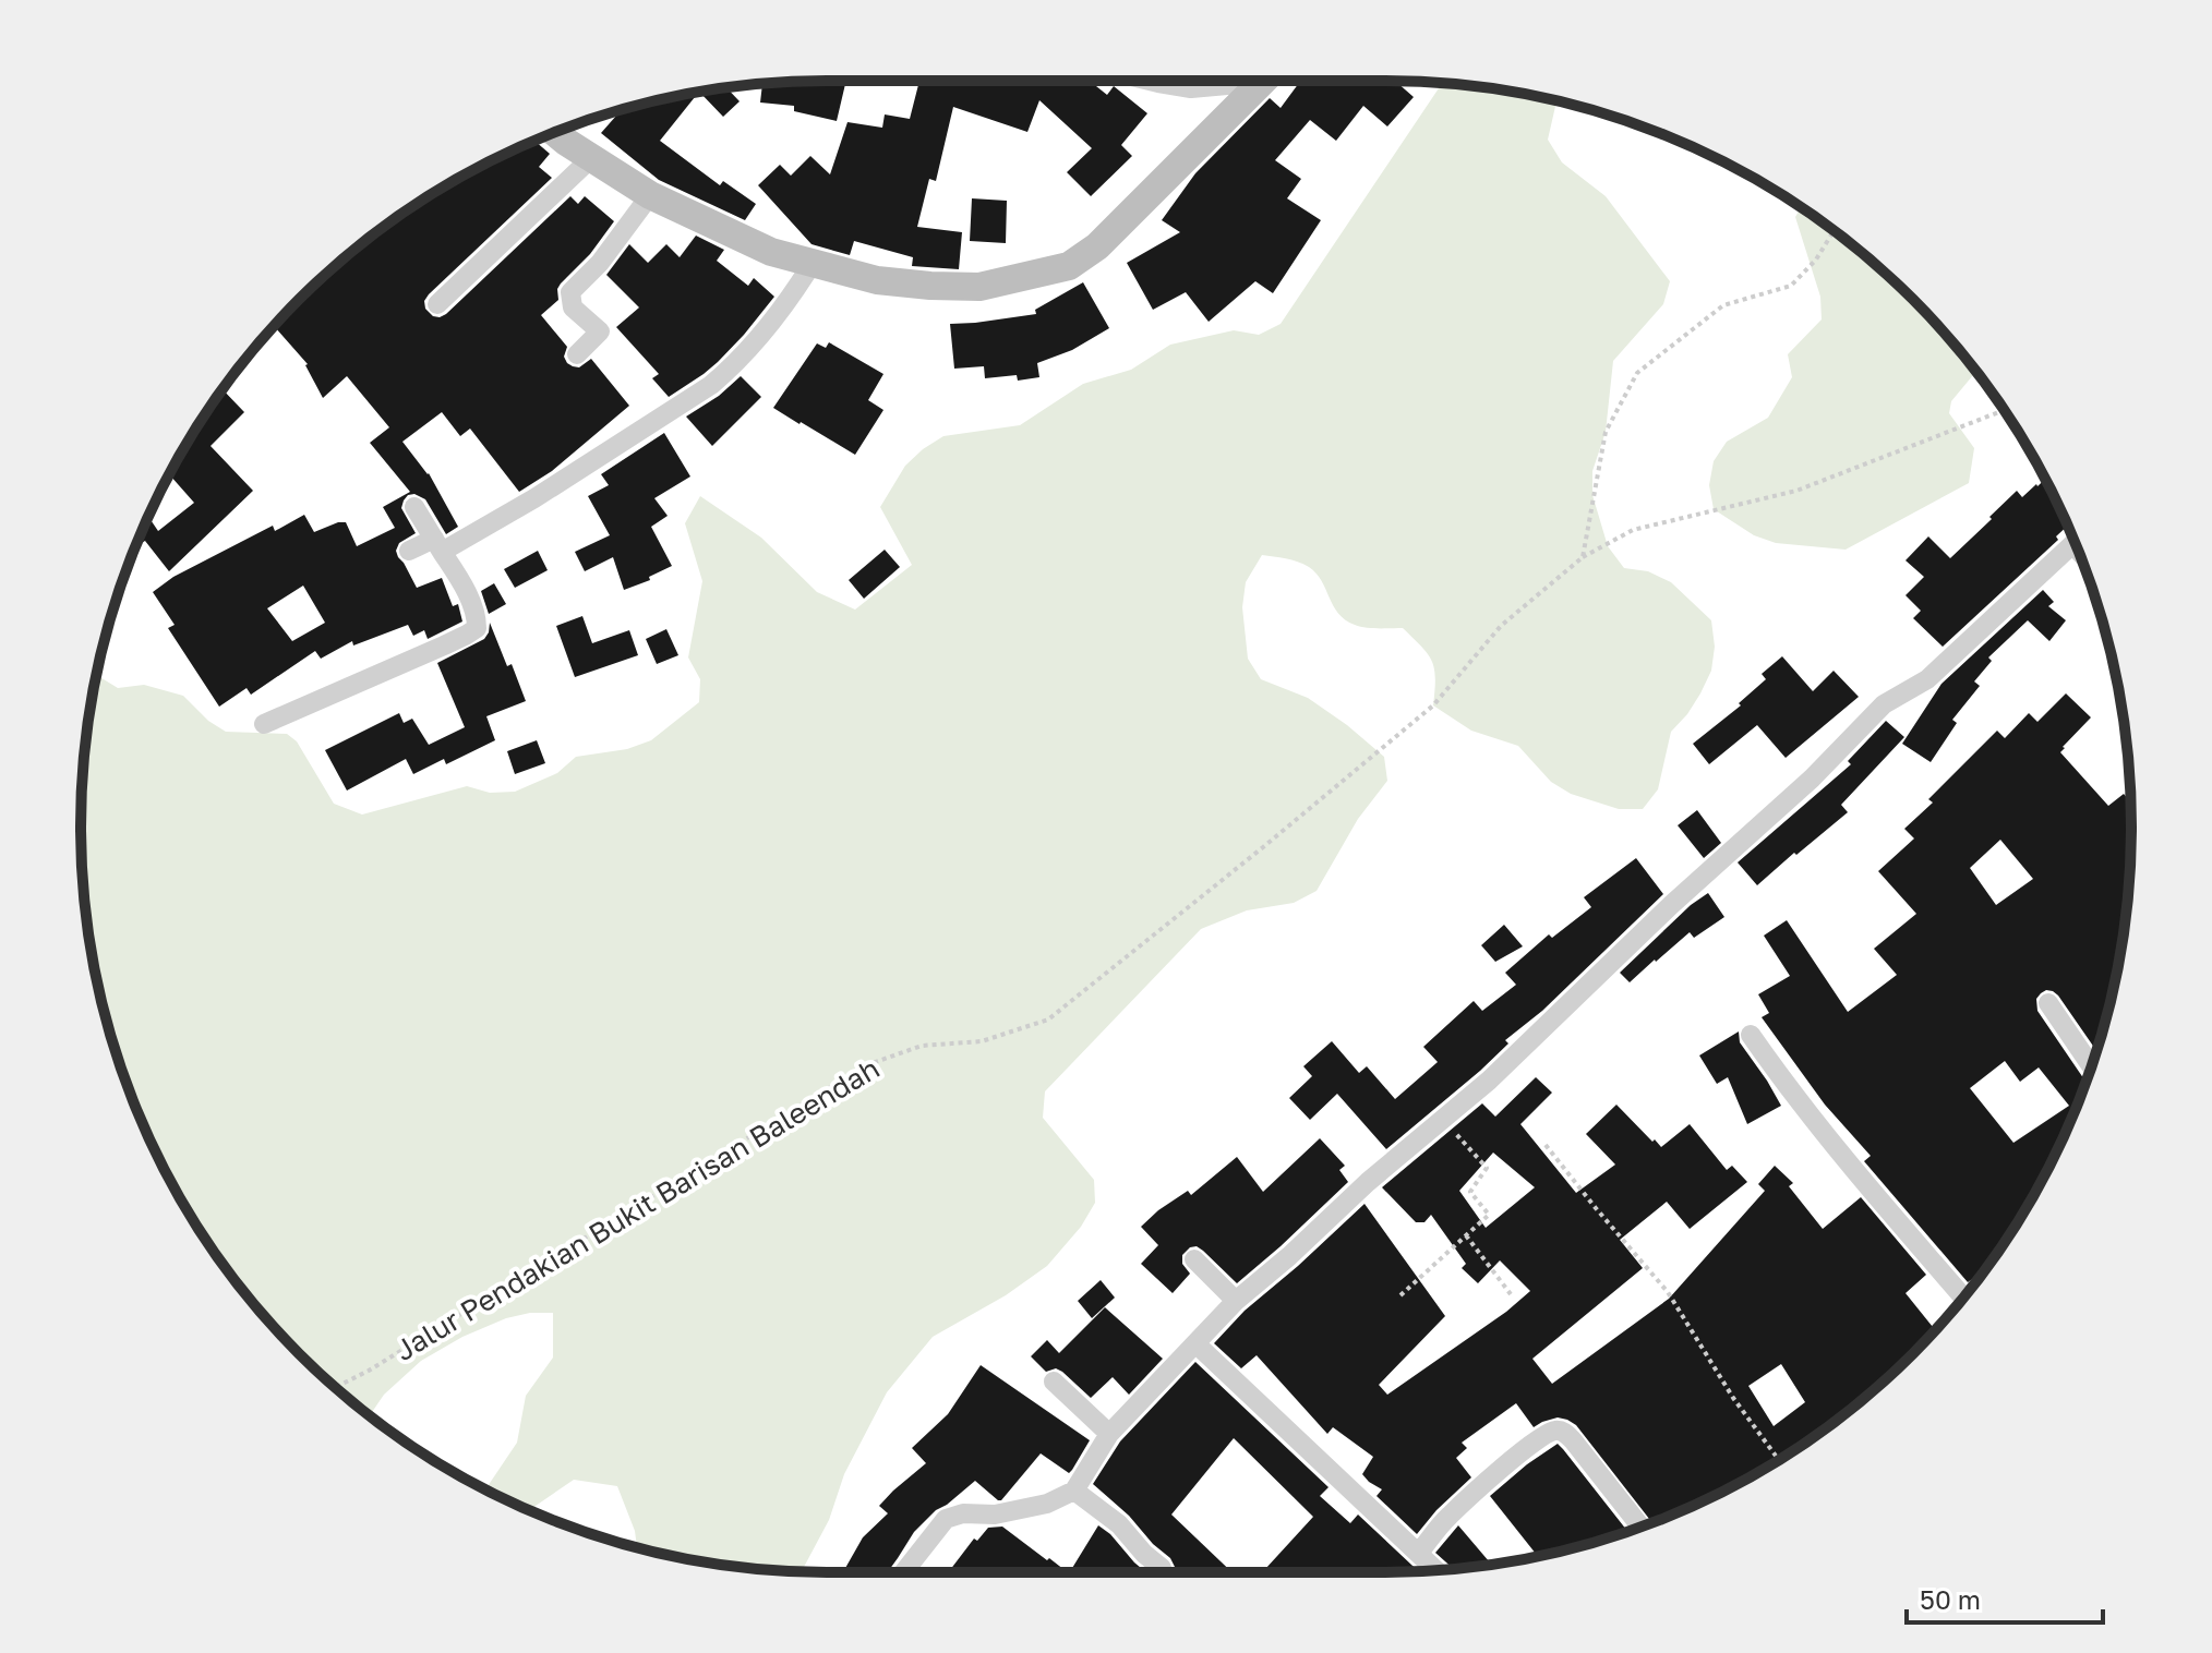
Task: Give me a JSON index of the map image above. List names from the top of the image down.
{
  "streets": {
    "path": ["Jalur Pendakian Bukit Barisan Baleendah"]
  },
  "scale_bar": "50 m"
}
